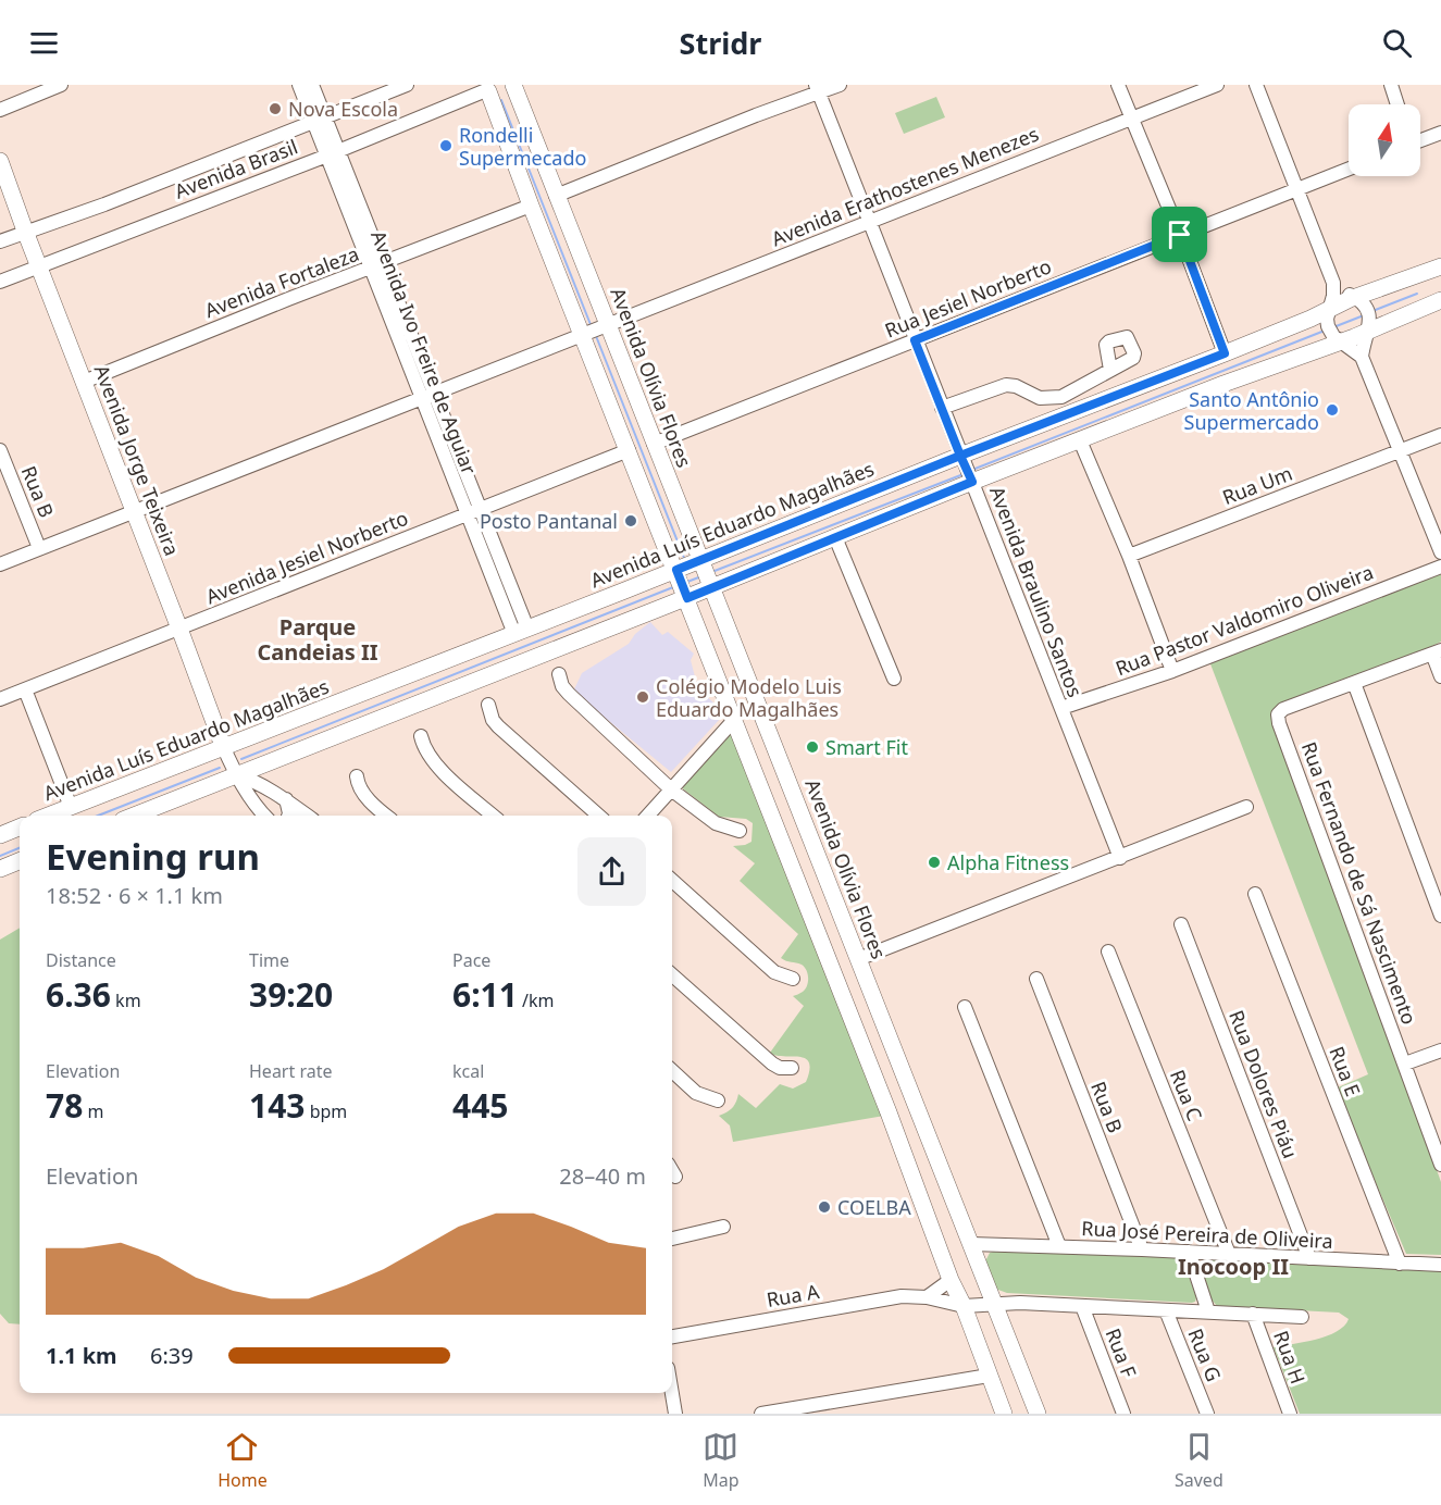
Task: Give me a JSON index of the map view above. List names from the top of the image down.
{
  "streets": {
    "main road": [
      "Avenida Brasil",
      "Avenida Olívia Flores",
      "Avenida Jorge Teixeira",
      "Avenida Luís Eduardo Magalhães"
    ],
    "street": [
      "Avenida Erathostenes Menezes",
      "Avenida Fortaleza",
      "Rua Jesiel Norberto",
      "Avenida Ivo Freire de Aguiar",
      "Rua Um",
      "Rua B",
      "Avenida Jesiel Norberto",
      "Avenida Braulino Santos",
      "Rua Pastor Valdomiro Oliveira",
      "Rua Fernando de Sá Nascimento",
      "Rua E",
      "Rua Dolores Piáu",
      "Rua C",
      "Rua José Pereira de Oliveira",
      "Rua A",
      "Rua F",
      "Rua G",
      "Rua H"
    ]
  },
  "crossings": [
    ["Avenida Brasil", "Avenida Ivo Freire de Aguiar"],
    ["Avenida Brasil", "Avenida Olívia Flores"],
    ["Avenida Brasil", "Avenida Jorge Teixeira"],
    ["Avenida Erathostenes Menezes", "Avenida Olívia Flores"],
    ["Avenida Erathostenes Menezes", "Avenida Braulino Santos"],
    ["Avenida Fortaleza", "Avenida Ivo Freire de Aguiar"],
    ["Avenida Fortaleza", "Avenida Jorge Teixeira"],
    ["Rua Jesiel Norberto", "Avenida Olívia Flores"],
    ["Rua Jesiel Norberto", "Avenida Braulino Santos"],
    ["Avenida Ivo Freire de Aguiar", "Avenida Luís Eduardo Magalhães"],
    ["Avenida Ivo Freire de Aguiar", "Avenida Jesiel Norberto"],
    ["Avenida Olívia Flores", "Avenida Luís Eduardo Magalhães"],
    ["Avenida Olívia Flores", "Rua José Pereira de Oliveira"],
    ["Avenida Olívia Flores", "Rua A"],
    ["Avenida Jorge Teixeira", "Avenida Luís Eduardo Magalhães"],
    ["Avenida Jorge Teixeira", "Avenida Jesiel Norberto"],
    ["Rua B", "Rua José Pereira de Oliveira"],
    ["Avenida Luís Eduardo Magalhães", "Avenida Braulino Santos"],
    ["Avenida Braulino Santos", "Rua Pastor Valdomiro Oliveira"],
    ["Rua E", "Rua José Pereira de Oliveira"],
    ["Rua Dolores Piáu", "Rua José Pereira de Oliveira"],
    ["Rua C", "Rua José Pereira de Oliveira"],
    ["Rua A", "Rua F"],
    ["Rua A", "Rua G"],
    ["Rua A", "Rua H"]
  ],
  "districts": ["Parque Candeias II", "Inocoop II"],
  "places": [
    "Nova Escola",
    "Rondelli Supermecado",
    "Santo Antônio Supermercado",
    "Posto Pantanal",
    "Colégio Modelo Luis Eduardo Magalhães",
    "Smart Fit",
    "Alpha Fitness",
    "COELBA"
  ],
  "north": "top",
  "page": {
    "header": "Stridr",
    "heading": ["Evening run", "18:52 · 6 × 1.1 km"],
    "stats": [
      ["Distance", "6.36 km"],
      ["Time", "39:20"],
      ["Pace", "6:11 /km"],
      ["Elevation", "78 m"],
      ["Heart rate", "143 bpm"],
      ["kcal", "445"]
    ],
    "chart": ["Elevation", "28–40 m"],
    "list": [
      {
        "name": "1.1 km",
        "note": "6:39"
      }
    ],
    "tabs": ["Home", "Map", "Saved"]
  }
}
